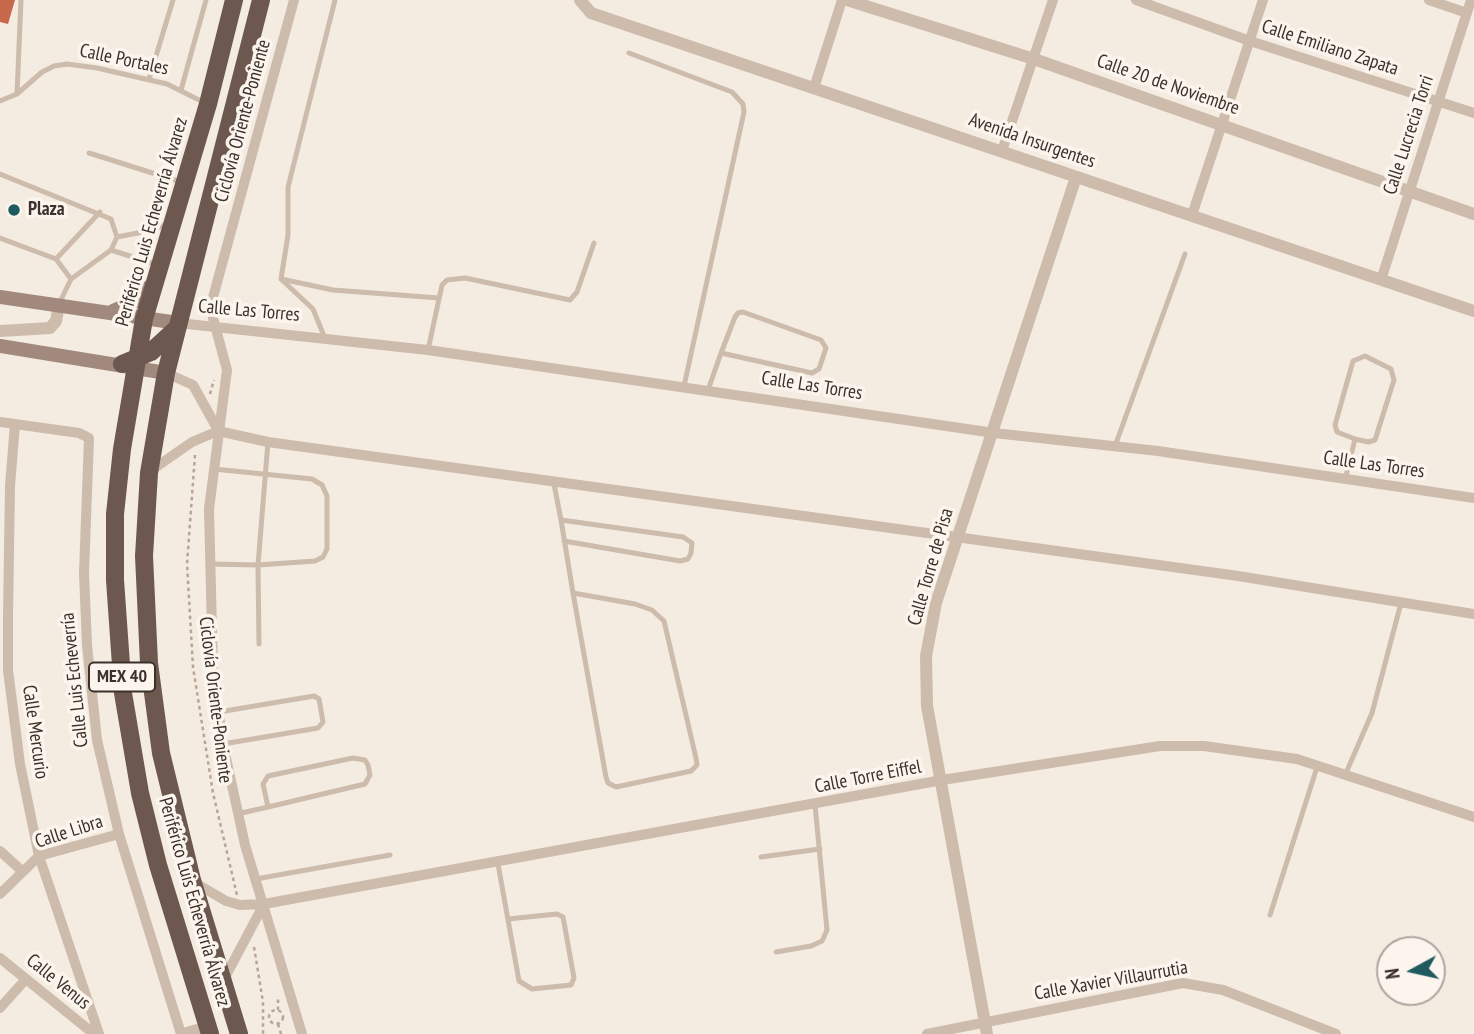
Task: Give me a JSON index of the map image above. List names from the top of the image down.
{
  "streets": {
    "highway": ["Periférico Luis Echeverría Álvarez", "MEX 40"],
    "main road": ["Calle Las Torres"],
    "street": [
      "Calle Emiliano Zapata",
      "Calle 20 de Noviembre",
      "Calle Lucrecia Torri",
      "Avenida Insurgentes",
      "Calle Torre de Pisa",
      "Calle Luis Echeverría",
      "Calle Mercurio",
      "Calle Torre Eiffel",
      "Calle Libra",
      "Calle Xavier Villaurrutia",
      "Calle Venus"
    ],
    "lane": ["Calle Portales"],
    "path": ["Ciclovía Oriente-Poniente"]
  },
  "crossings": [
    ["Calle Emiliano Zapata", "Calle Lucrecia Torri"],
    ["Calle Portales", "Periférico Luis Echeverría Álvarez"],
    ["Calle 20 de Noviembre", "Calle Lucrecia Torri"],
    ["Ciclovía Oriente-Poniente", "Calle Torre Eiffel"],
    ["Calle Lucrecia Torri", "Avenida Insurgentes"],
    ["Avenida Insurgentes", "Calle Torre de Pisa"],
    ["Periférico Luis Echeverría Álvarez", "Calle Las Torres"],
    ["Periférico Luis Echeverría Álvarez", "Calle Torre Eiffel"],
    ["Calle Las Torres", "Calle Torre de Pisa"],
    ["Calle Torre de Pisa", "Calle Torre Eiffel"],
    ["Calle Torre de Pisa", "Calle Xavier Villaurrutia"],
    ["Calle Luis Echeverría", "Calle Mercurio"],
    ["Calle Luis Echeverría", "Calle Libra"],
    ["Calle Mercurio", "Calle Libra"]
  ],
  "places": ["Plaza"],
  "north": "left"
}
